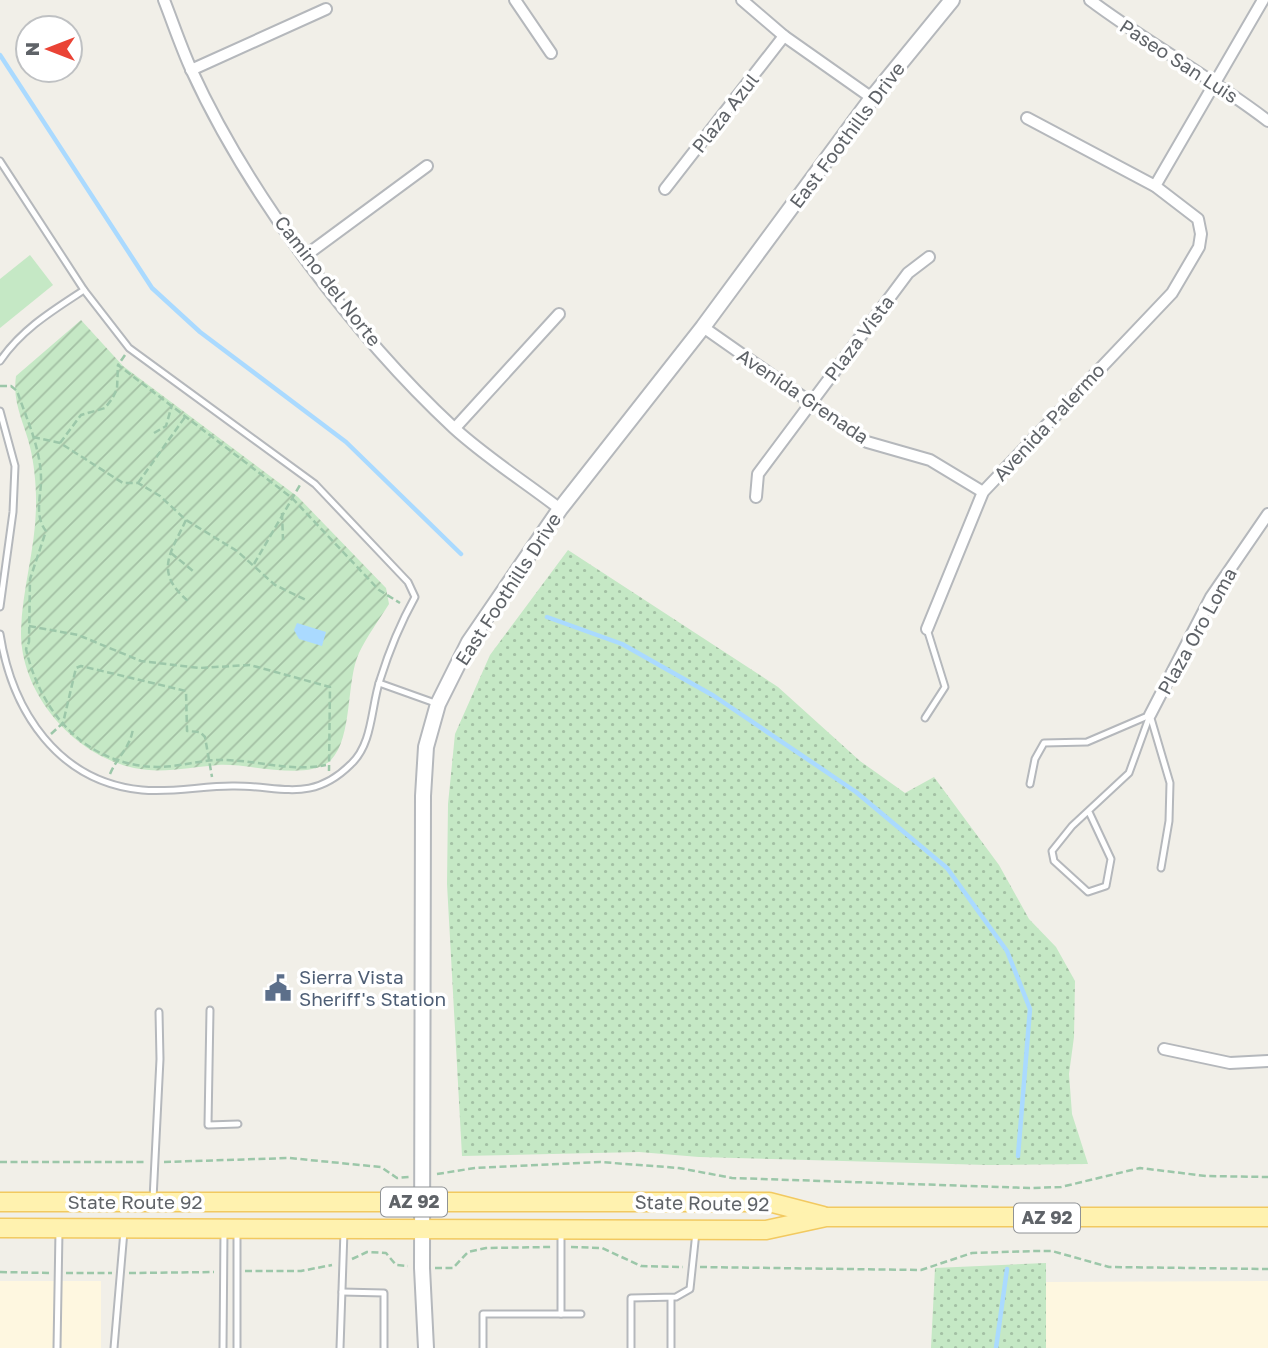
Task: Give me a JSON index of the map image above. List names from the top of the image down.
{
  "streets": {
    "main road": ["State Route 92", "AZ 92"],
    "street": [
      "Paseo San Luis",
      "Plaza Azul",
      "East Foothills Drive",
      "Camino del Norte",
      "Plaza Vista",
      "Avenida Grenada",
      "Avenida Palermo",
      "Plaza Oro Loma"
    ]
  },
  "crossings": [
    ["East Foothills Drive", "Camino del Norte"],
    ["East Foothills Drive", "Avenida Grenada"],
    ["East Foothills Drive", "State Route 92"],
    ["Plaza Vista", "Avenida Grenada"],
    ["Avenida Grenada", "Avenida Palermo"],
    ["State Route 92", "AZ 92"]
  ],
  "places": {
    "public building": ["Sierra Vista Sheriff's Station"]
  },
  "north": "left"
}
